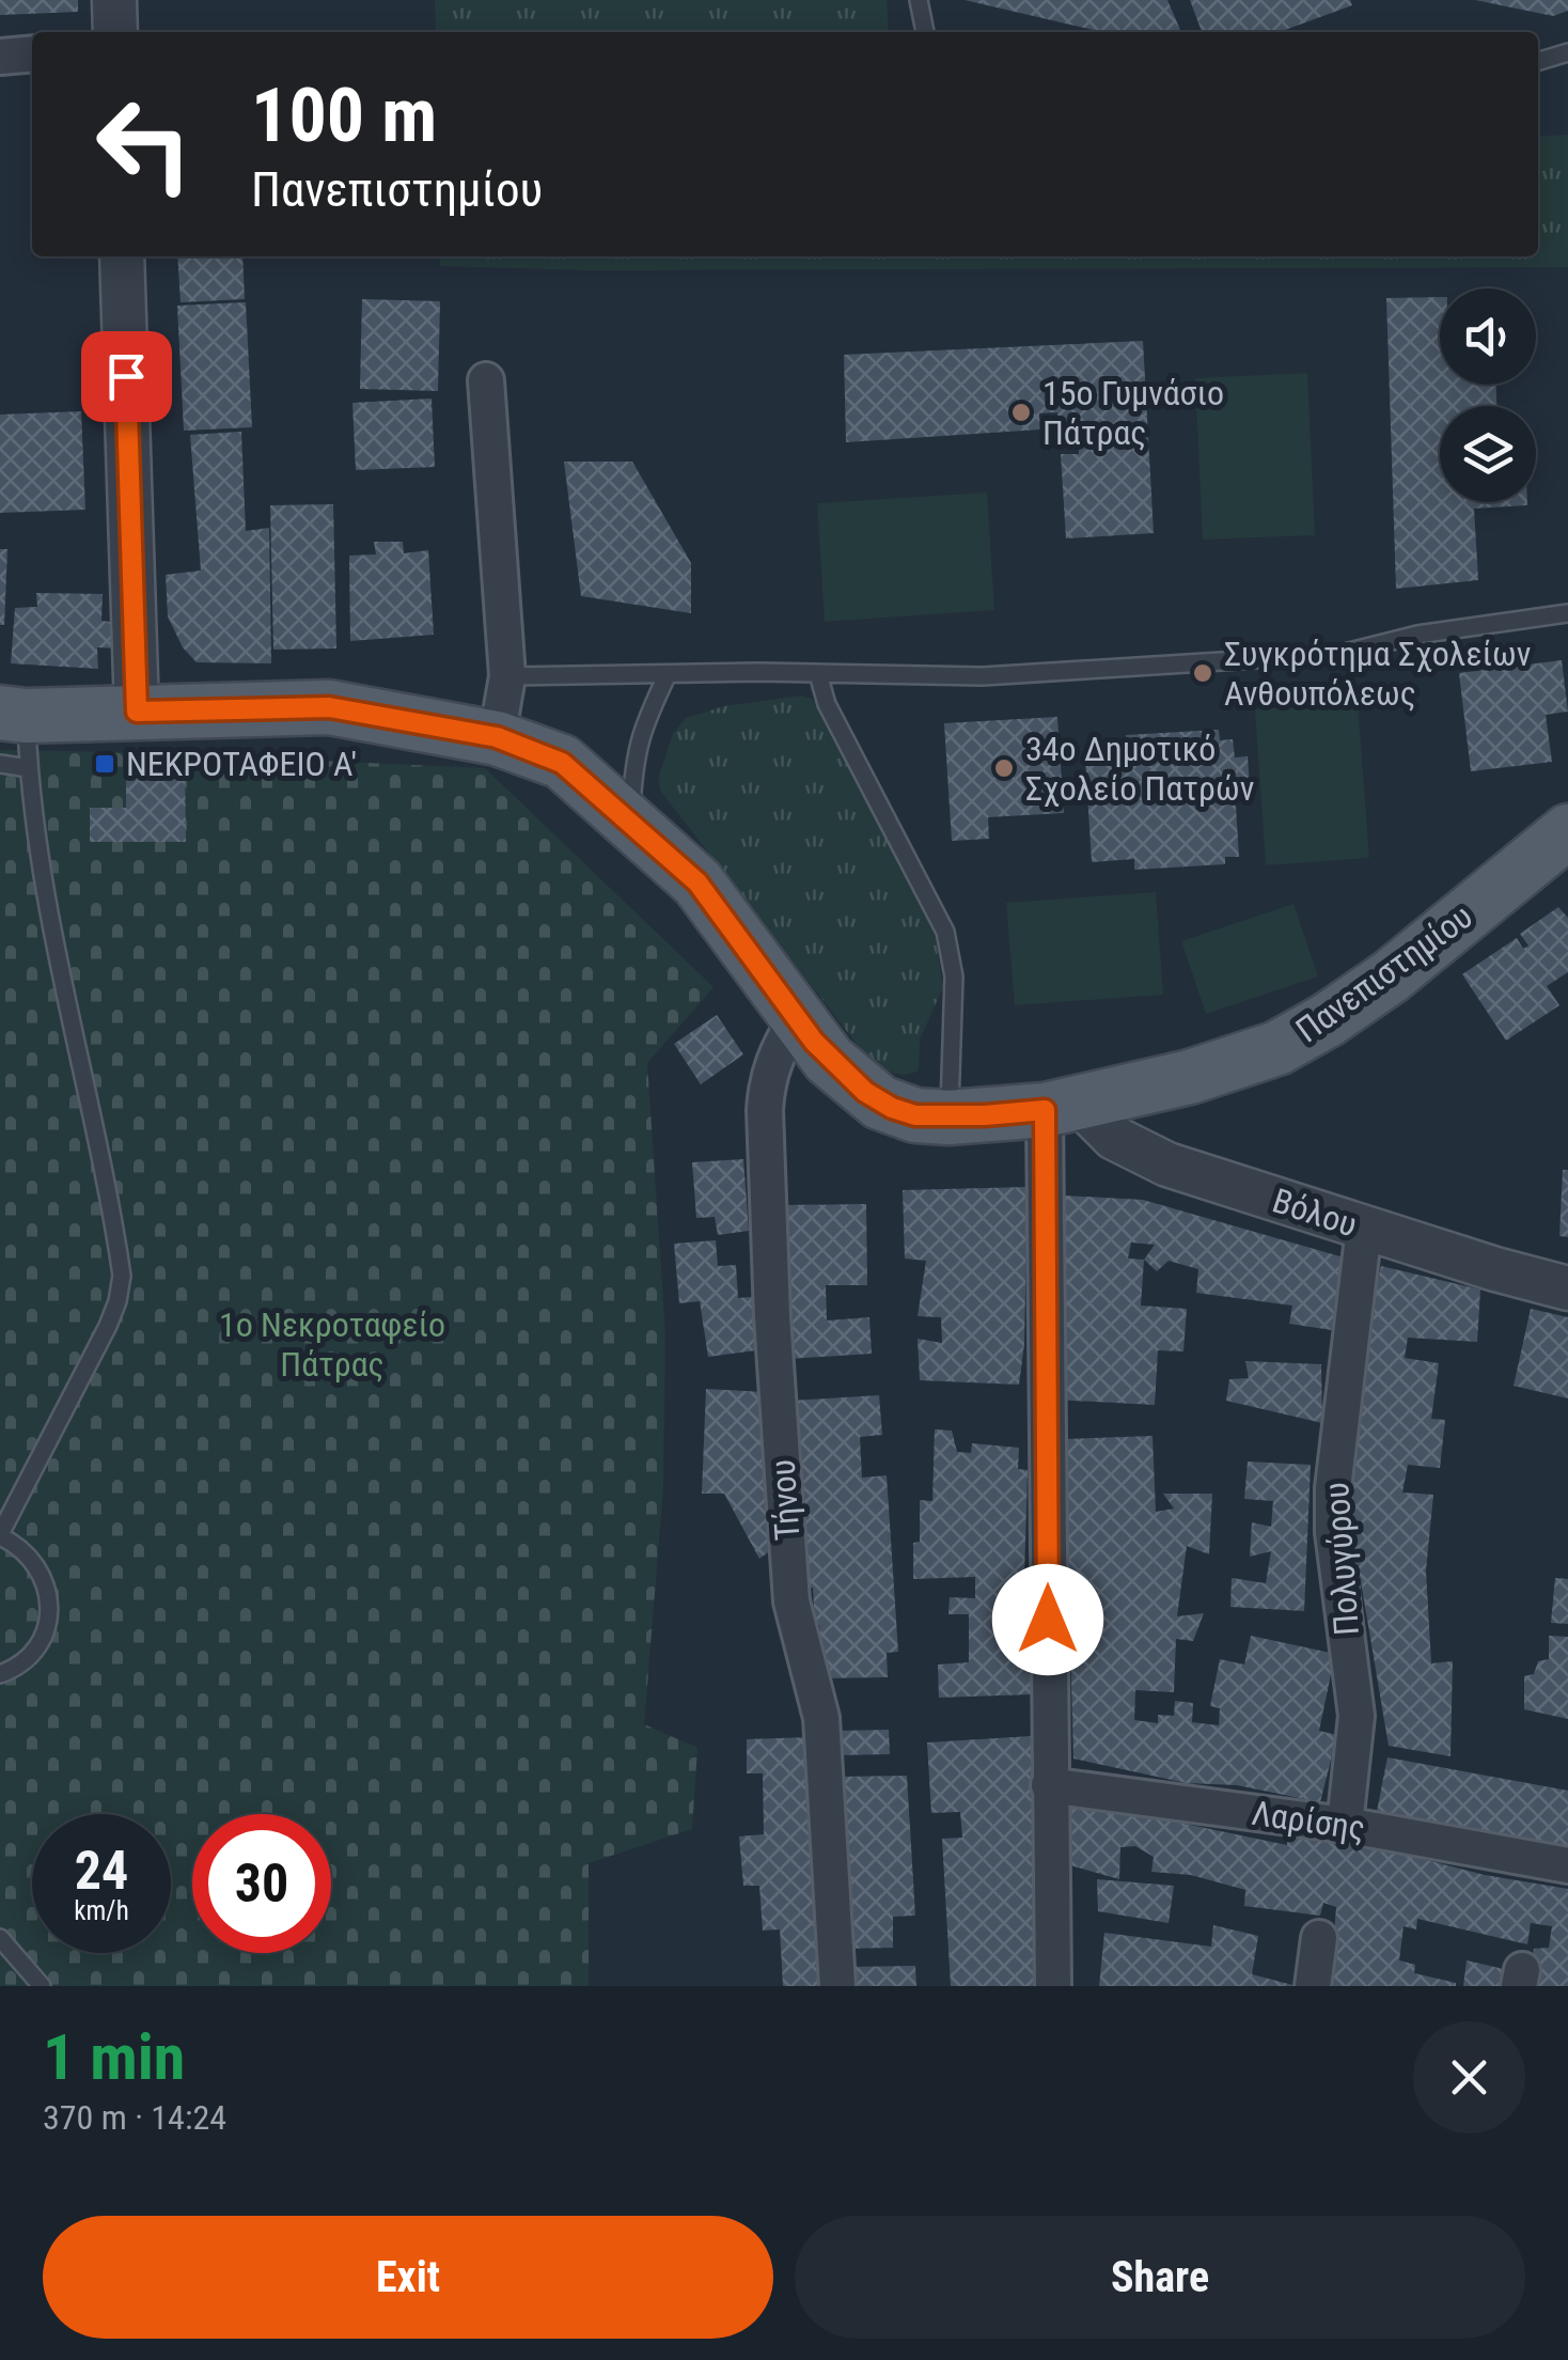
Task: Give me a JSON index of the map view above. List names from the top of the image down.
{
  "streets": {
    "main road": ["Πανεπιστημίου"],
    "street": [
      "Βόλου",
      "Τήνου",
      "Πολυγύρου",
      "Λαρίσης"
    ]
  },
  "crossings": [
    ["Πανεπιστημίου", "Βόλου"],
    ["Πανεπιστημίου", "Τήνου"],
    ["Βόλου", "Πολυγύρου"],
    ["Πολυγύρου", "Λαρίσης"]
  ],
  "parks": ["1o Νεκροταφείο Πάτρας"],
  "places": {
    "other": ["15ο Γυμνάσιο Πάτρας", "Συγκρότημα Σχολείων Ανθουπόλεως", "34ο Δημοτικό Σχολείο Πατρών"],
    "transit": ["ΝΕΚΡΟΤΑΦΕΙΟ Α'"]
  },
  "page": {
    "turn": ["100 m", "Πανεπιστημίου"],
    "speed": "24 km/h",
    "limit": "30",
    "heading": ["1 min", "370 m · 14:24"],
    "buttons": ["Exit", "Share"]
  }
}
